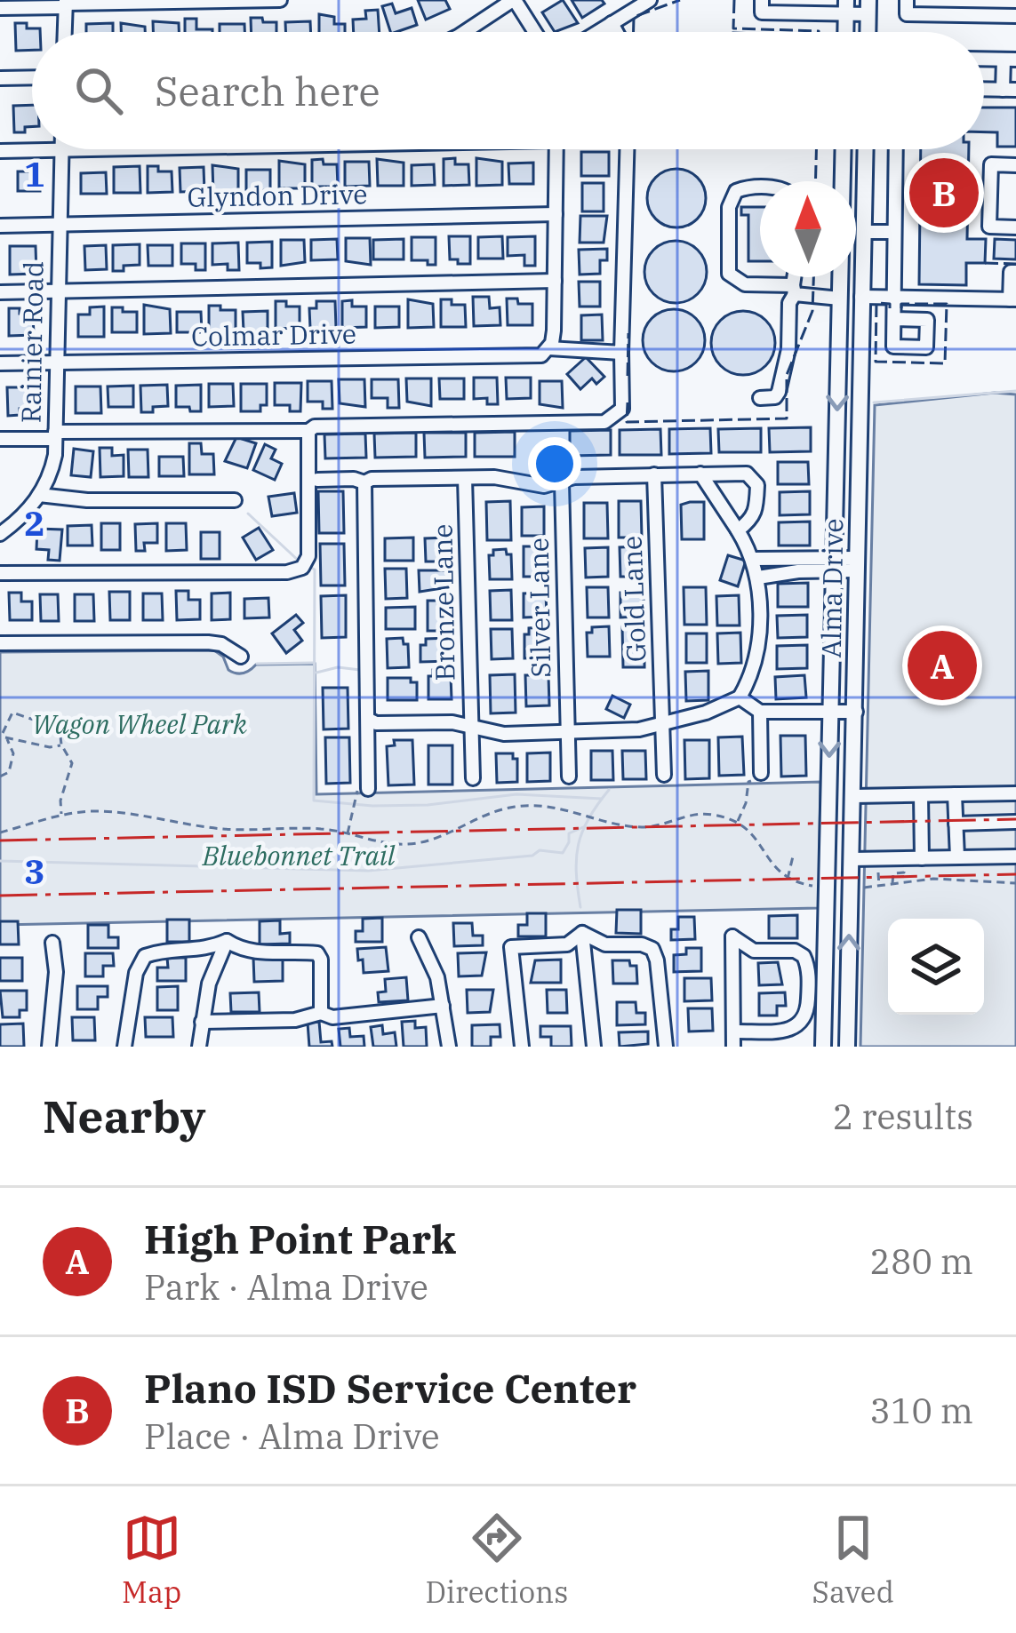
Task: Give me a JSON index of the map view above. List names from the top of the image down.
{
  "streets": {
    "main road": ["Alma Drive"],
    "street": [
      "Glyndon Drive",
      "Colmar Drive",
      "Rainier Road",
      "Gold Lane",
      "Bronze Lane",
      "Silver Lane"
    ]
  },
  "crossings": [
    ["Glyndon Drive", "Rainier Road"],
    ["Colmar Drive", "Rainier Road"]
  ],
  "parks": ["Wagon Wheel Park", "Bluebonnet Trail"],
  "north": "top",
  "page": {
    "search": "Search here",
    "pins": ["B", "A"],
    "heading": ["Nearby", "2 results"],
    "list": [
      {
        "mark": "A",
        "name": "High Point Park",
        "note": "Park · Alma Drive",
        "value": "280 m"
      },
      {
        "mark": "B",
        "name": "Plano ISD Service Center",
        "note": "Place · Alma Drive",
        "value": "310 m"
      }
    ],
    "nav": ["Map", "Directions", "Saved"]
  },
  "grid": {
    "rows": ["1", "2", "3"]
  }
}
